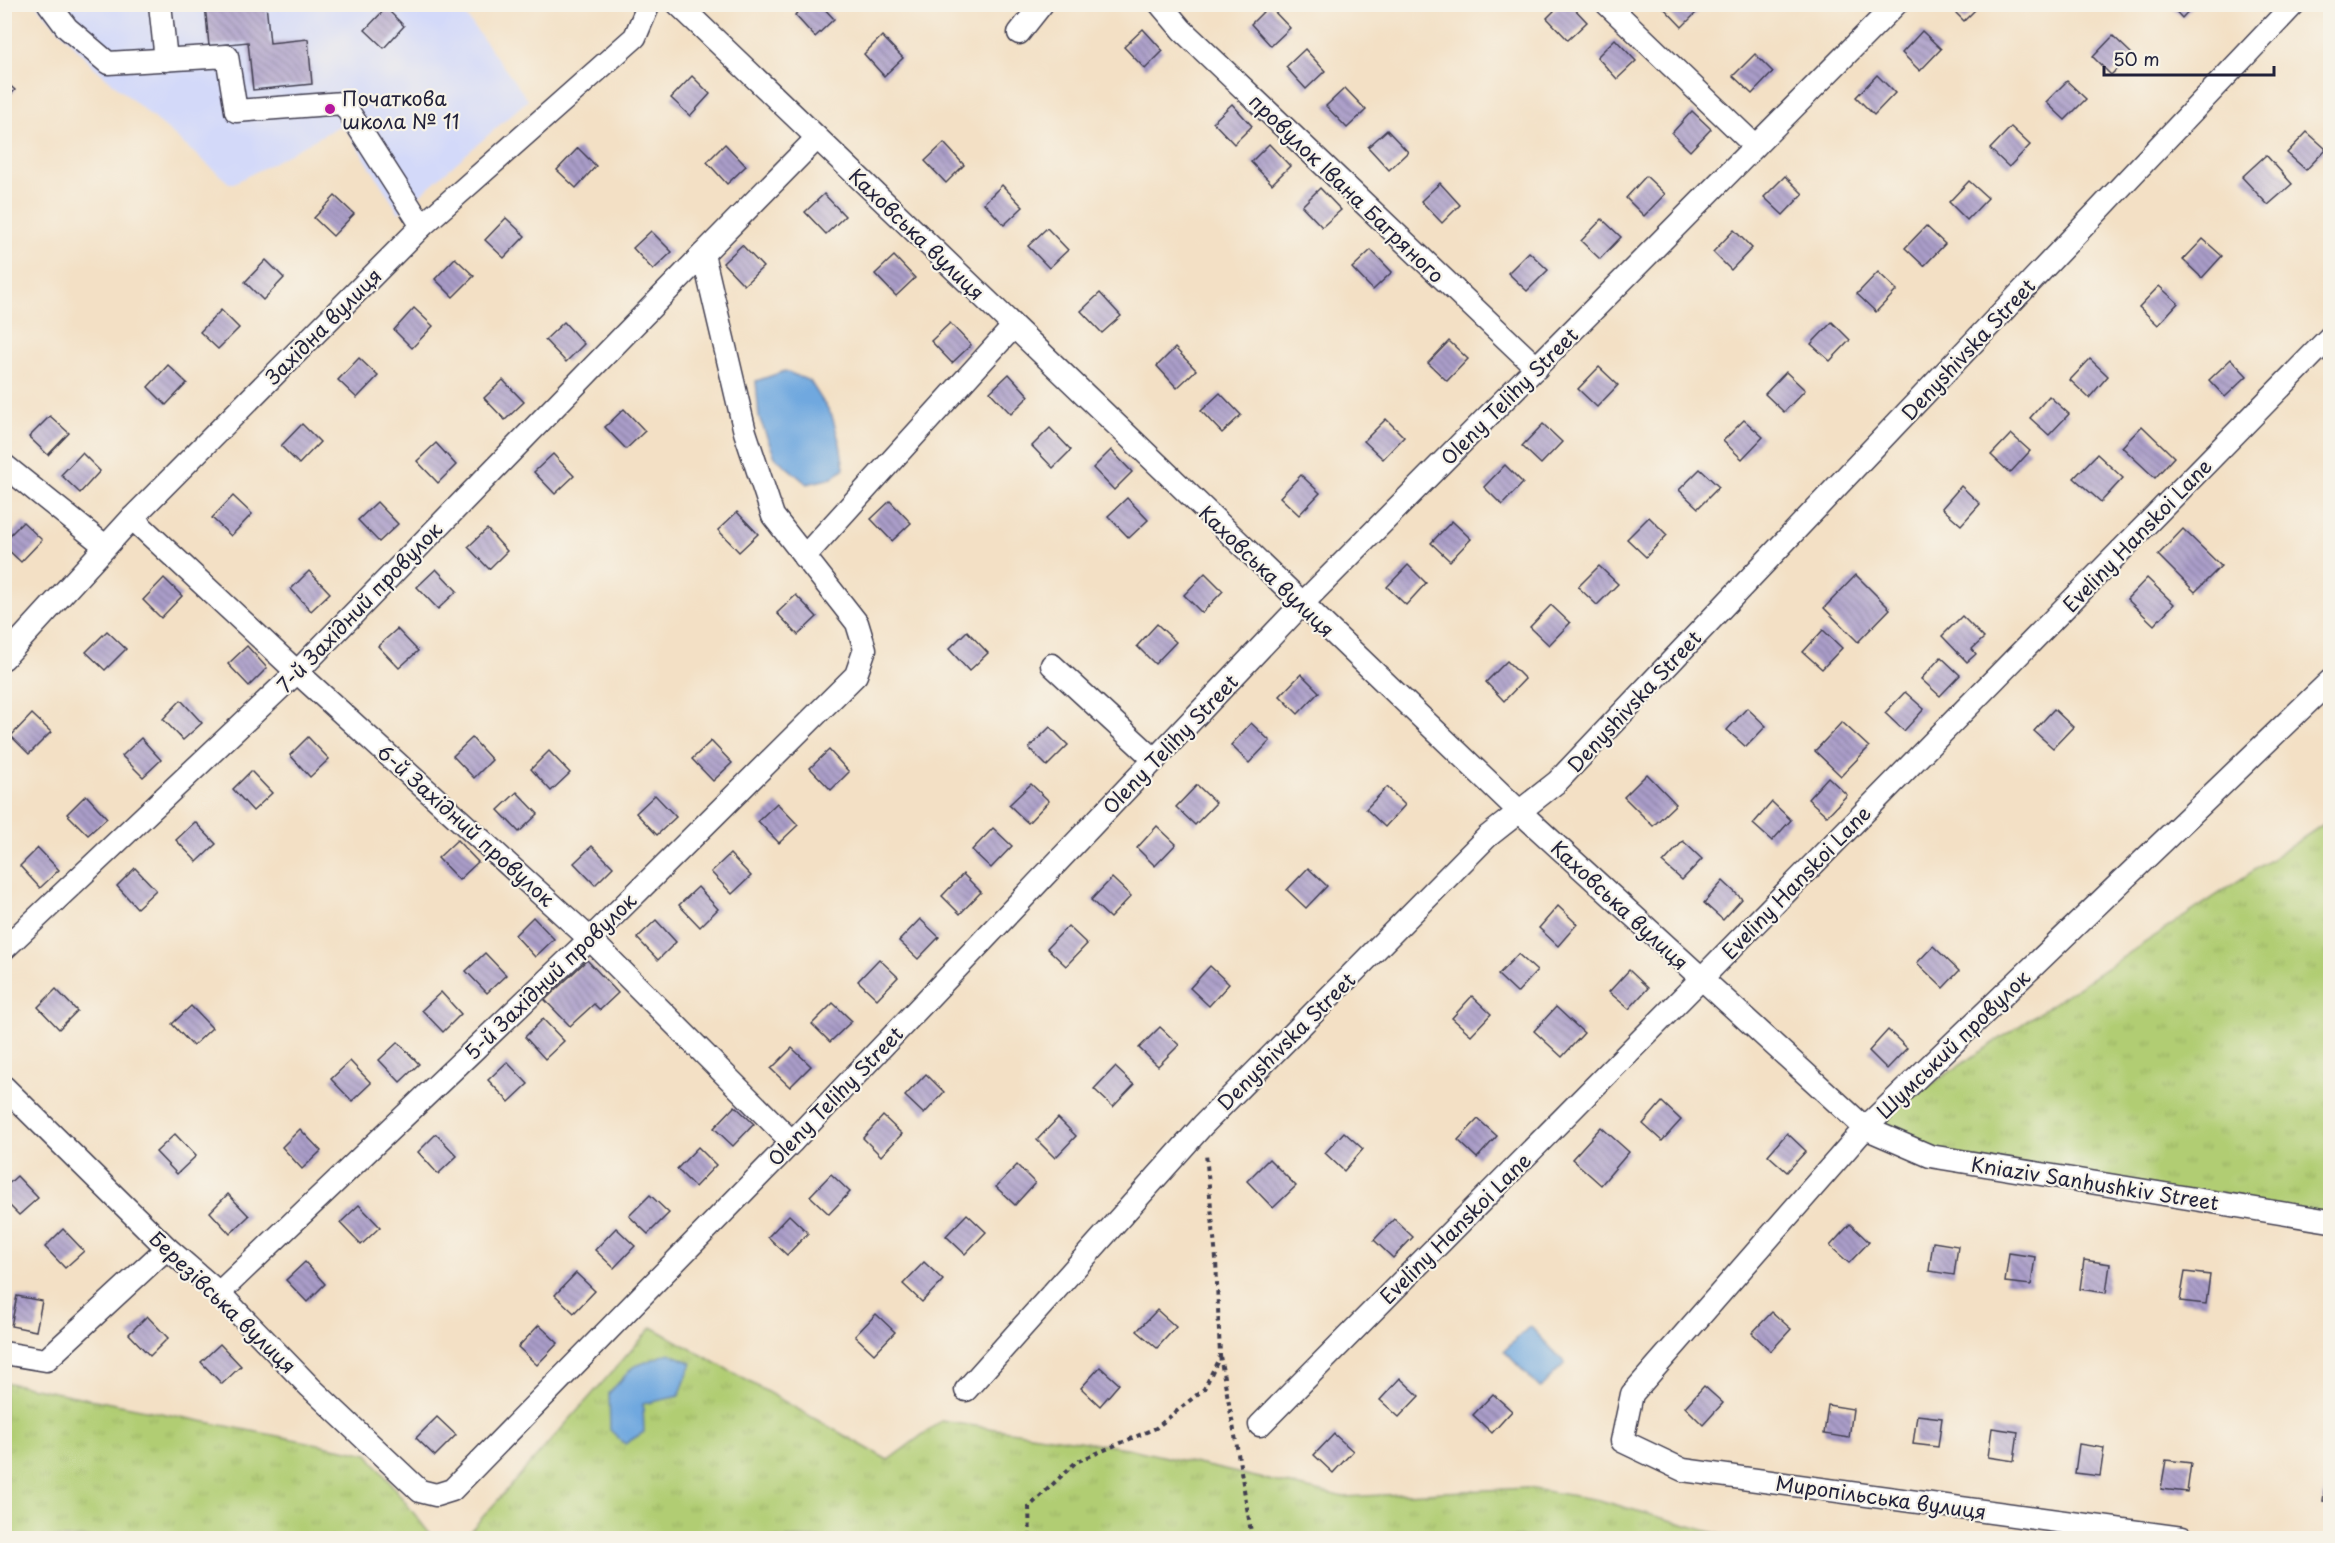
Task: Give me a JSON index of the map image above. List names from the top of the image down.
{
  "streets": {
    "street": [
      "провулок Івана Багряного",
      "Каховська вулиця",
      "Західна вулиця",
      "Denyshivska Street",
      "Oleny Telihy Street",
      "Eveliny Hanskoi Lane",
      "7-й Західний провулок",
      "6-й Західний провулок",
      "5-й Західний провулок",
      "Шумський провулок",
      "Kniaziv Sanhushkiv Street",
      "Березівська вулиця",
      "Миропільська вулиця"
    ]
  },
  "crossings": [
    ["провулок Івана Багряного", "Oleny Telihy Street"],
    ["Каховська вулиця", "Denyshivska Street"],
    ["Каховська вулиця", "Oleny Telihy Street"],
    ["Каховська вулиця", "Eveliny Hanskoi Lane"],
    ["Каховська вулиця", "7-й Західний провулок"],
    ["Каховська вулиця", "Шумський провулок"],
    ["Каховська вулиця", "Kniaziv Sanhushkiv Street"],
    ["Західна вулиця", "6-й Західний провулок"],
    ["Oleny Telihy Street", "6-й Західний провулок"],
    ["Oleny Telihy Street", "Березівська вулиця"],
    ["7-й Західний провулок", "6-й Західний провулок"],
    ["6-й Західний провулок", "5-й Західний провулок"],
    ["5-й Західний провулок", "Березівська вулиця"],
    ["Шумський провулок", "Kniaziv Sanhushkiv Street"],
    ["Шумський провулок", "Миропільська вулиця"]
  ],
  "places": ["Початкова школа № 11"],
  "scale_bar": "50 m"
}
